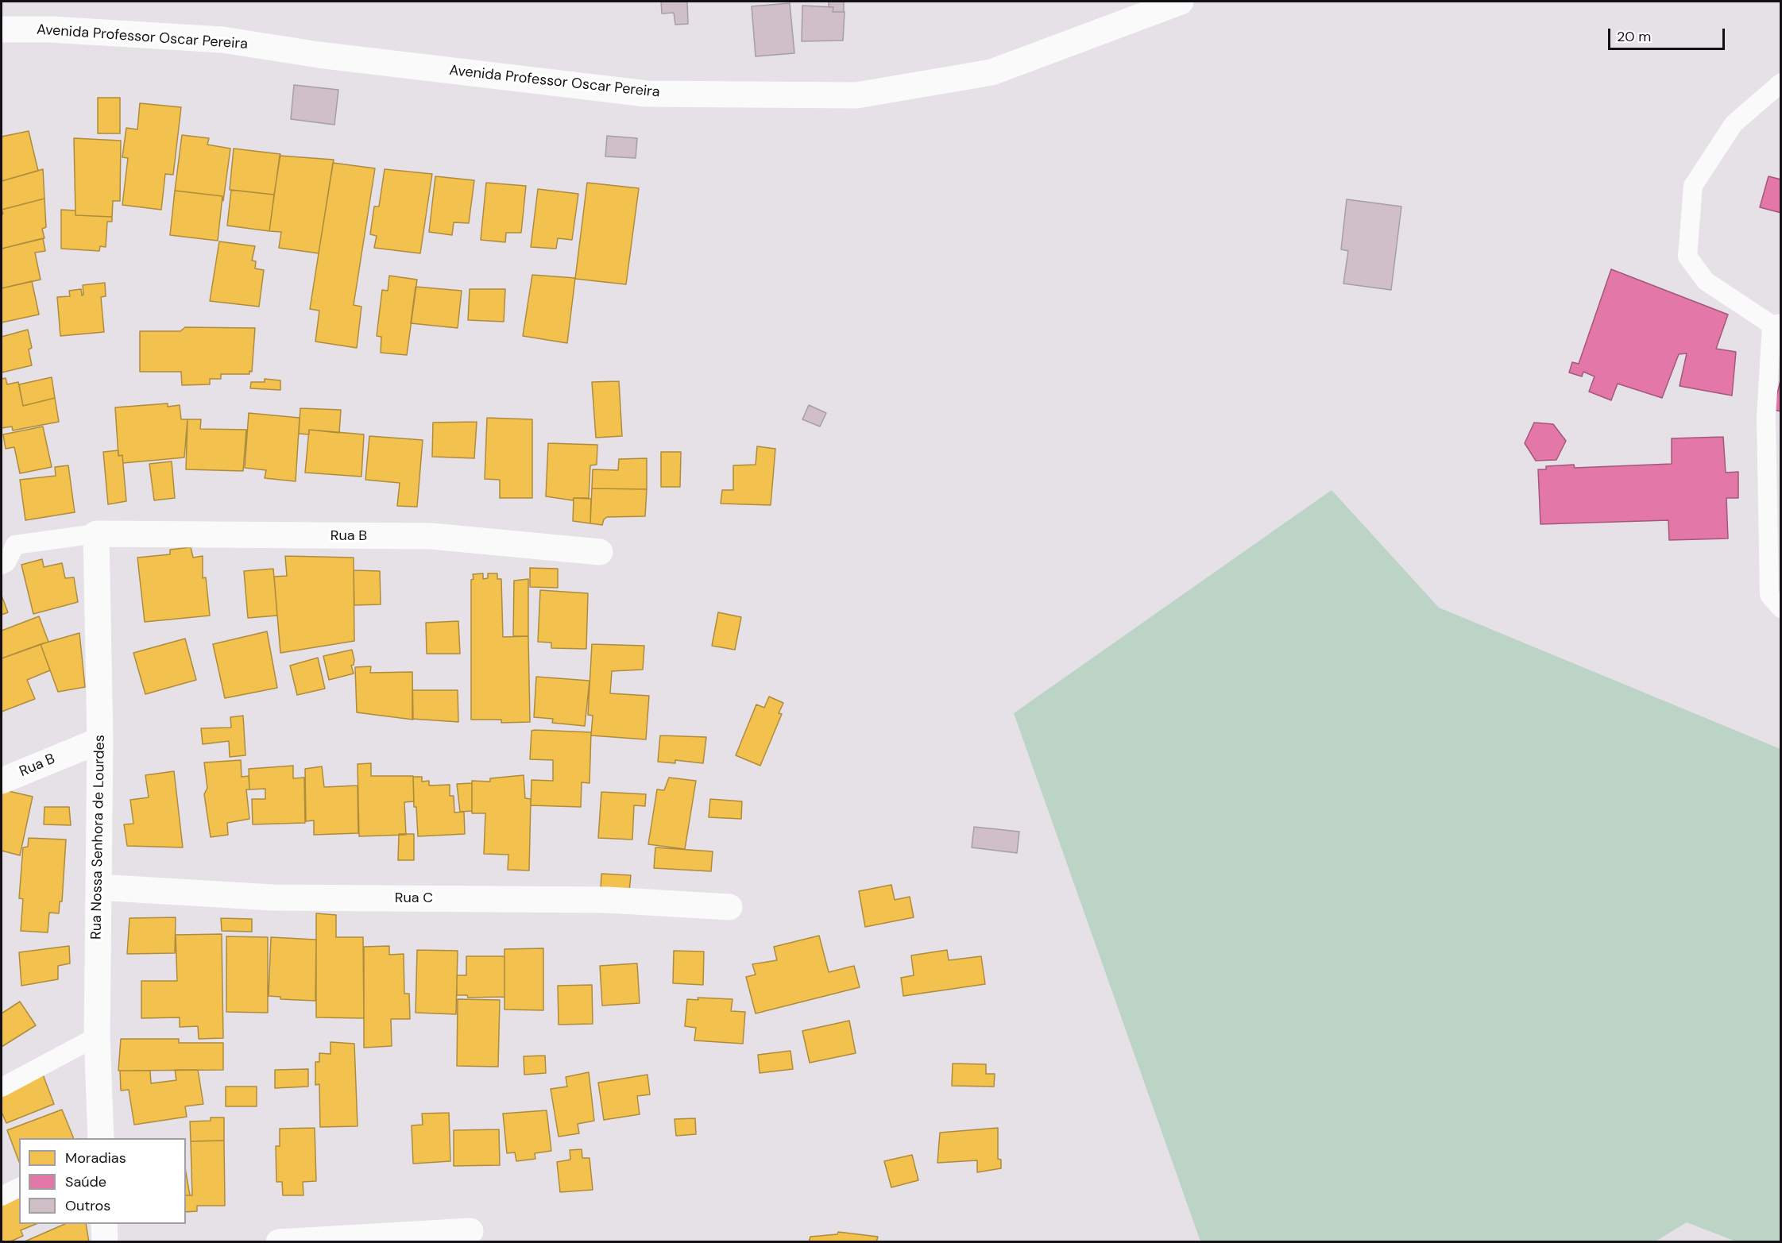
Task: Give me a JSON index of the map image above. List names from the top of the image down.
{
  "streets": {
    "street": [
      "Avenida Professor Oscar Pereira",
      "Rua B",
      "Rua Nossa Senhora de Lourdes",
      "Rua C"
    ]
  },
  "crossings": [
    ["Rua B", "Rua Nossa Senhora de Lourdes"],
    ["Rua Nossa Senhora de Lourdes", "Rua C"]
  ],
  "legend": ["Moradias", "Saúde", "Outros"],
  "scale_bar": "20 m"
}
